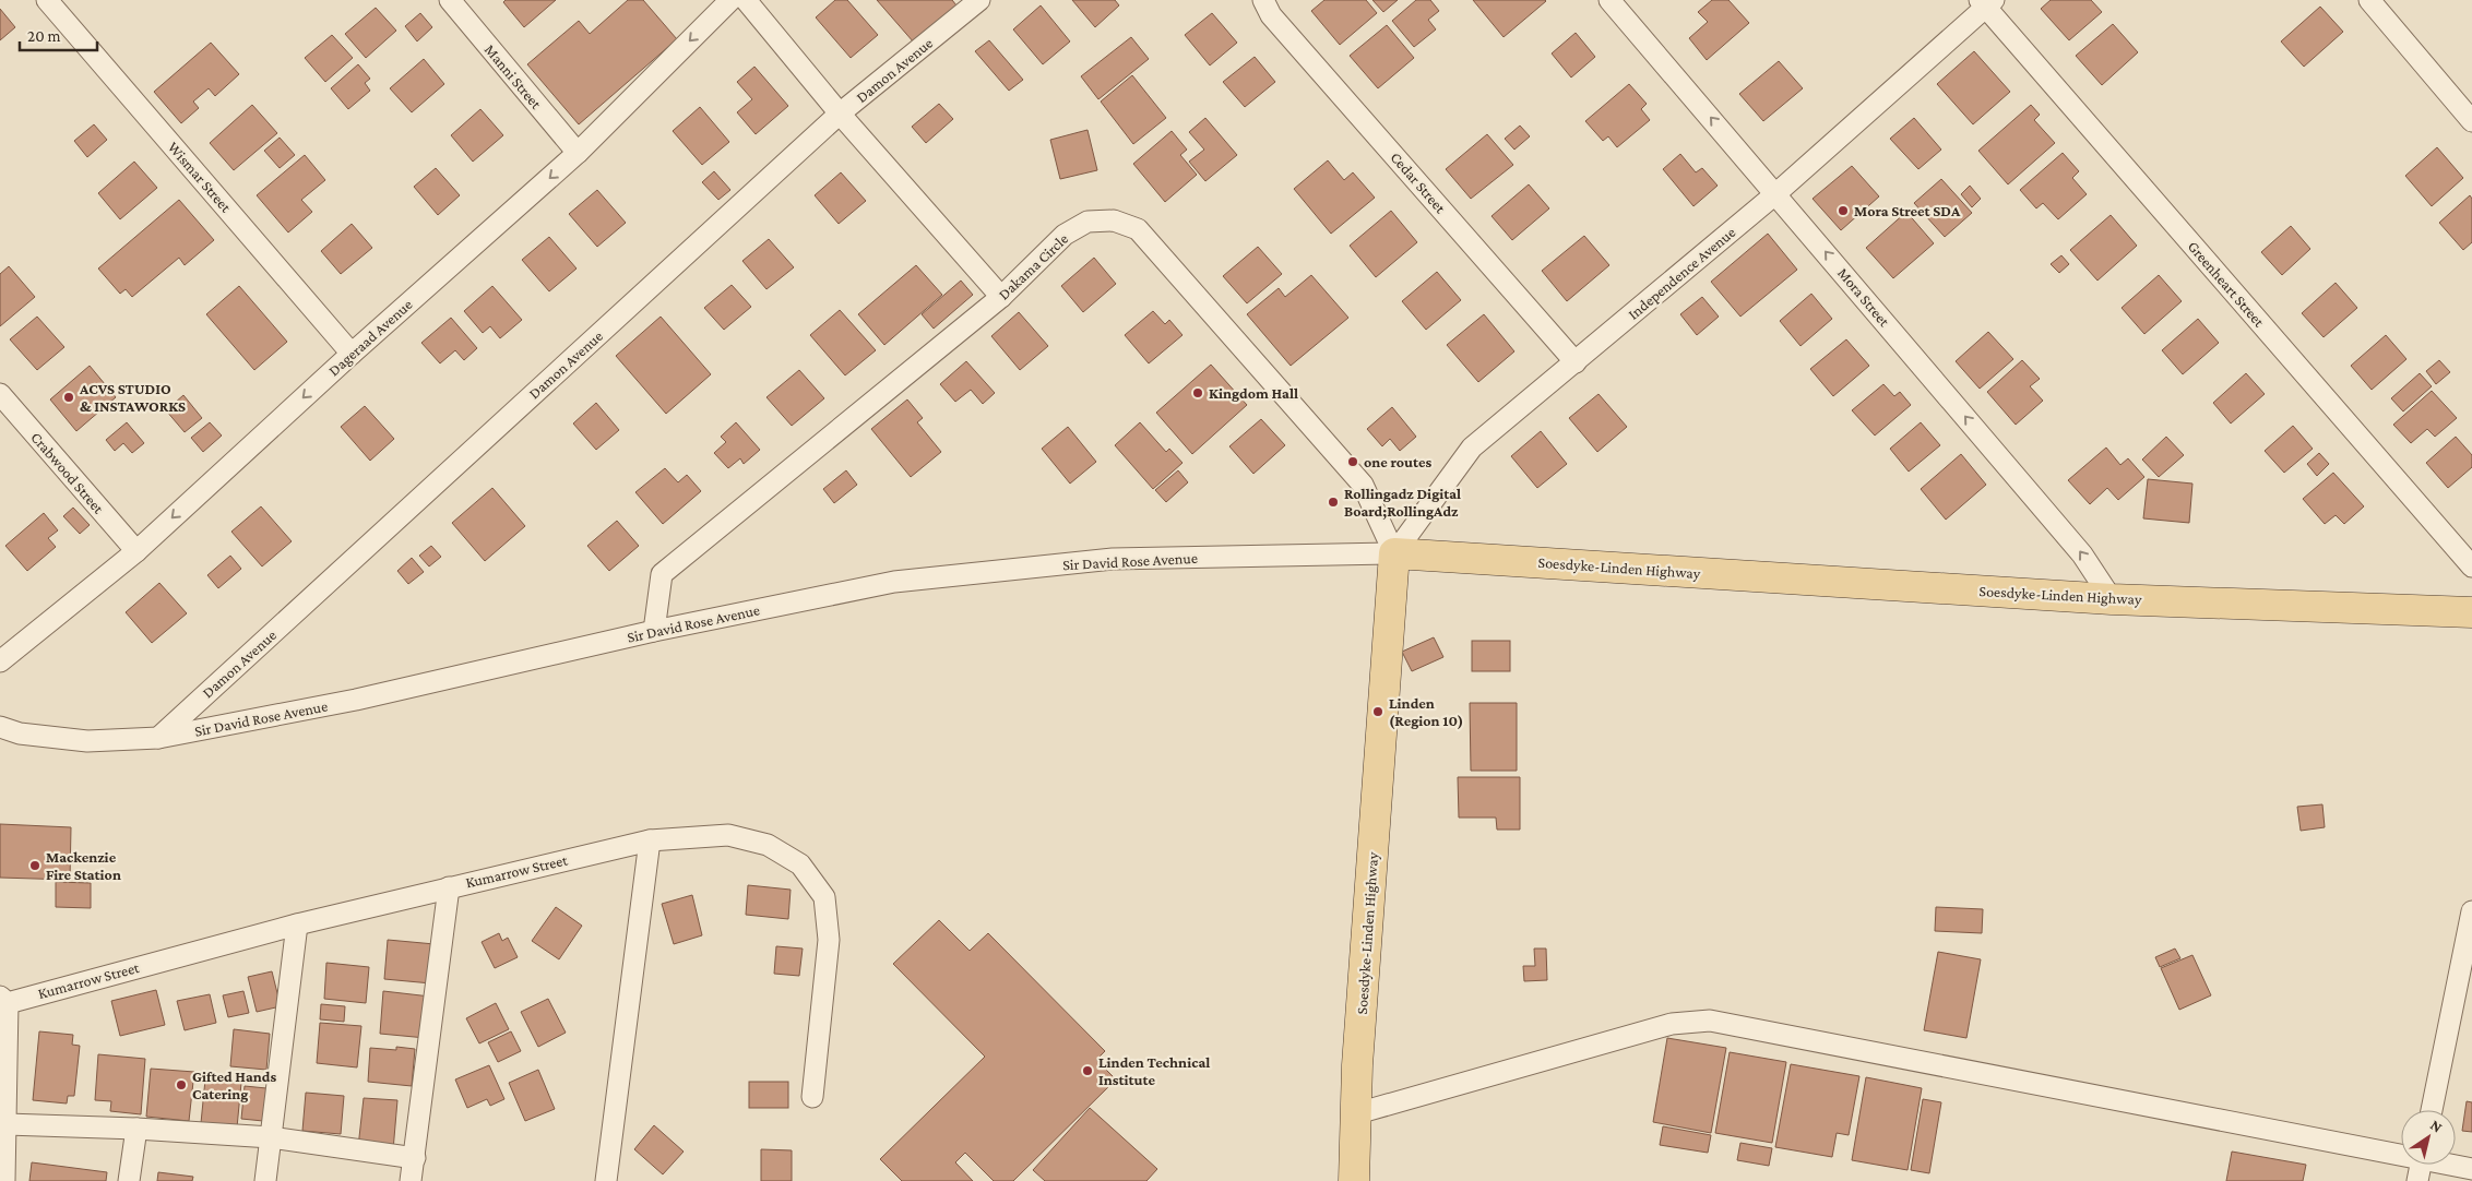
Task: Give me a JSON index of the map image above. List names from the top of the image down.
{
  "streets": {
    "main road": ["Soesdyke-Linden Highway"],
    "street": [
      "Damon Avenue",
      "Manni Street",
      "Wismar Street",
      "Cedar Street",
      "Dakama Circle",
      "Independence Avenue",
      "Greenheart Street",
      "Mora Street",
      "Dageraad Avenue",
      "Crabwood Street",
      "Sir David Rose Avenue",
      "Kumarrow Street"
    ]
  },
  "crossings": [
    ["Damon Avenue", "Sir David Rose Avenue"],
    ["Manni Street", "Dageraad Avenue"],
    ["Wismar Street", "Dageraad Avenue"],
    ["Cedar Street", "Independence Avenue"],
    ["Dakama Circle", "Independence Avenue"],
    ["Dakama Circle", "Sir David Rose Avenue"],
    ["Dakama Circle", "Soesdyke-Linden Highway"],
    ["Independence Avenue", "Greenheart Street"],
    ["Independence Avenue", "Mora Street"],
    ["Independence Avenue", "Sir David Rose Avenue"],
    ["Independence Avenue", "Soesdyke-Linden Highway"],
    ["Mora Street", "Soesdyke-Linden Highway"],
    ["Dageraad Avenue", "Crabwood Street"],
    ["Sir David Rose Avenue", "Soesdyke-Linden Highway"]
  ],
  "one_way": ["Mora Street", "Dageraad Avenue"],
  "places": [
    "Mora Street SDA",
    "Kingdom Hall",
    "ACVS STUDIO & INSTAWORKS",
    "one routes",
    "Rollingadz Digital Board;RollingAdz",
    "Linden (Region 10)",
    "Mackenzie Fire Station",
    "Linden Technical Institute",
    "Gifted Hands Catering"
  ],
  "scale_bar": "20 m",
  "north": "top right"
}
